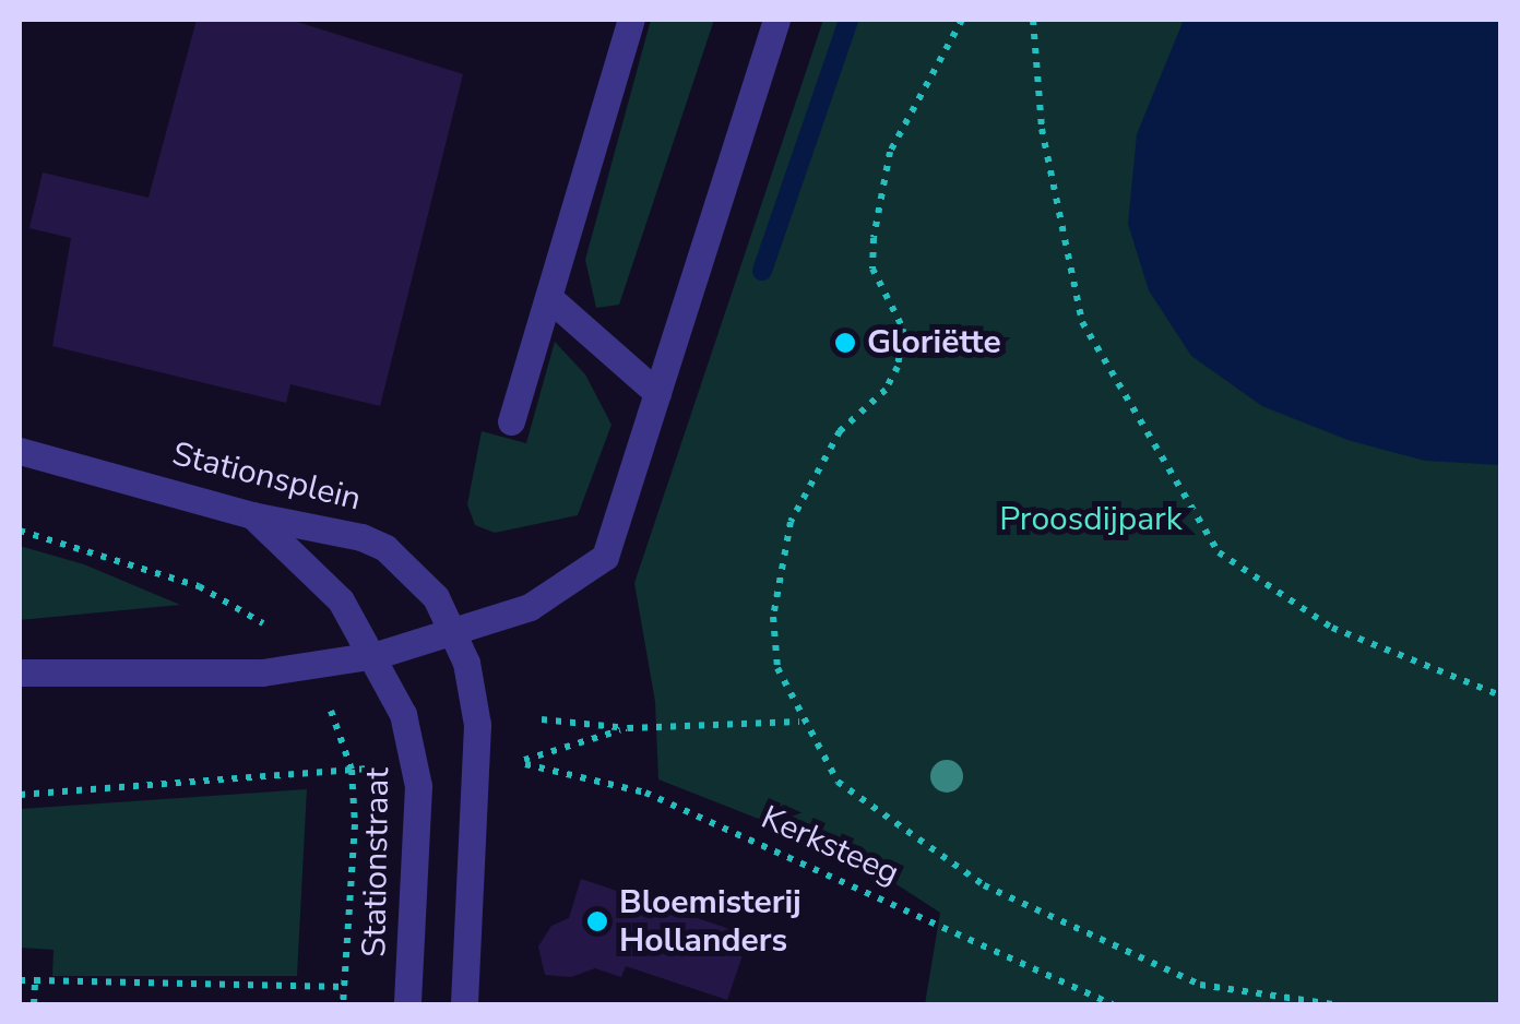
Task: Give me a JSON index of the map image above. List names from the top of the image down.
{
  "streets": {
    "street": ["Stationsplein", "Stationstraat"],
    "path": ["Kerksteeg"]
  },
  "crossings": [
    ["Stationsplein", "Stationstraat"]
  ],
  "parks": ["Proosdijpark"],
  "places": ["Gloriëtte", "Bloemisterij Hollanders"]
}
